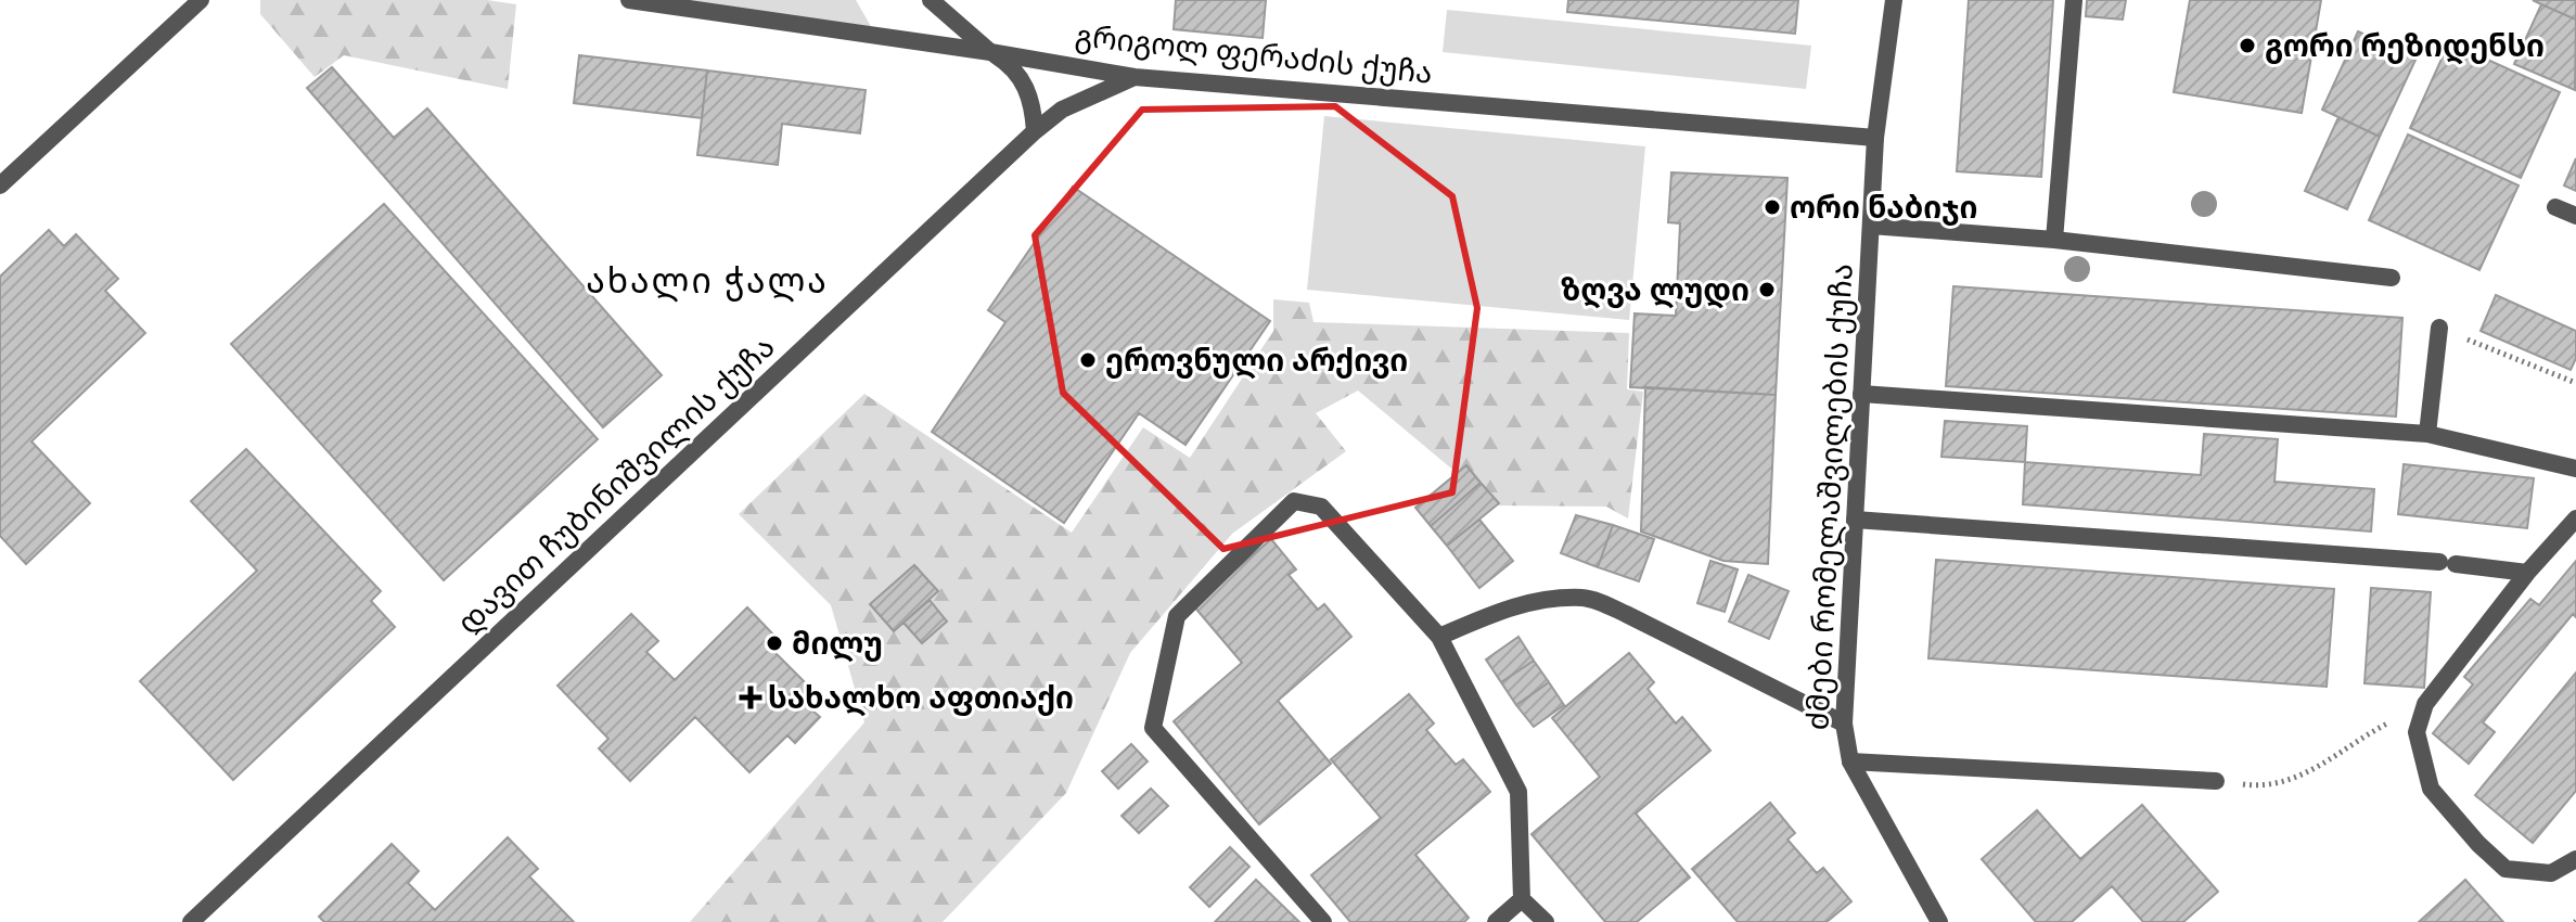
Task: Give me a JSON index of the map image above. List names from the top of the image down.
{
  "streets": {
    "street": ["გრიგოლ ფერაძის ქუჩა", "დავით ჩუბინიშვილის ქუჩა", "ძმები რომელაშვილების ქუჩა"]
  },
  "crossings": [
    ["გრიგოლ ფერაძის ქუჩა", "დავით ჩუბინიშვილის ქუჩა"],
    ["გრიგოლ ფერაძის ქუჩა", "ძმები რომელაშვილების ქუჩა"]
  ],
  "districts": ["ახალი ჭალა"],
  "places": {
    "other": [
      "გორი რეზიდენსი",
      "ორი ნაბიჯი",
      "ზღვა ლუდი",
      "ეროვნული არქივი",
      "მილუ"
    ],
    "health": ["სახალხო აფთიაქი"]
  }
}
